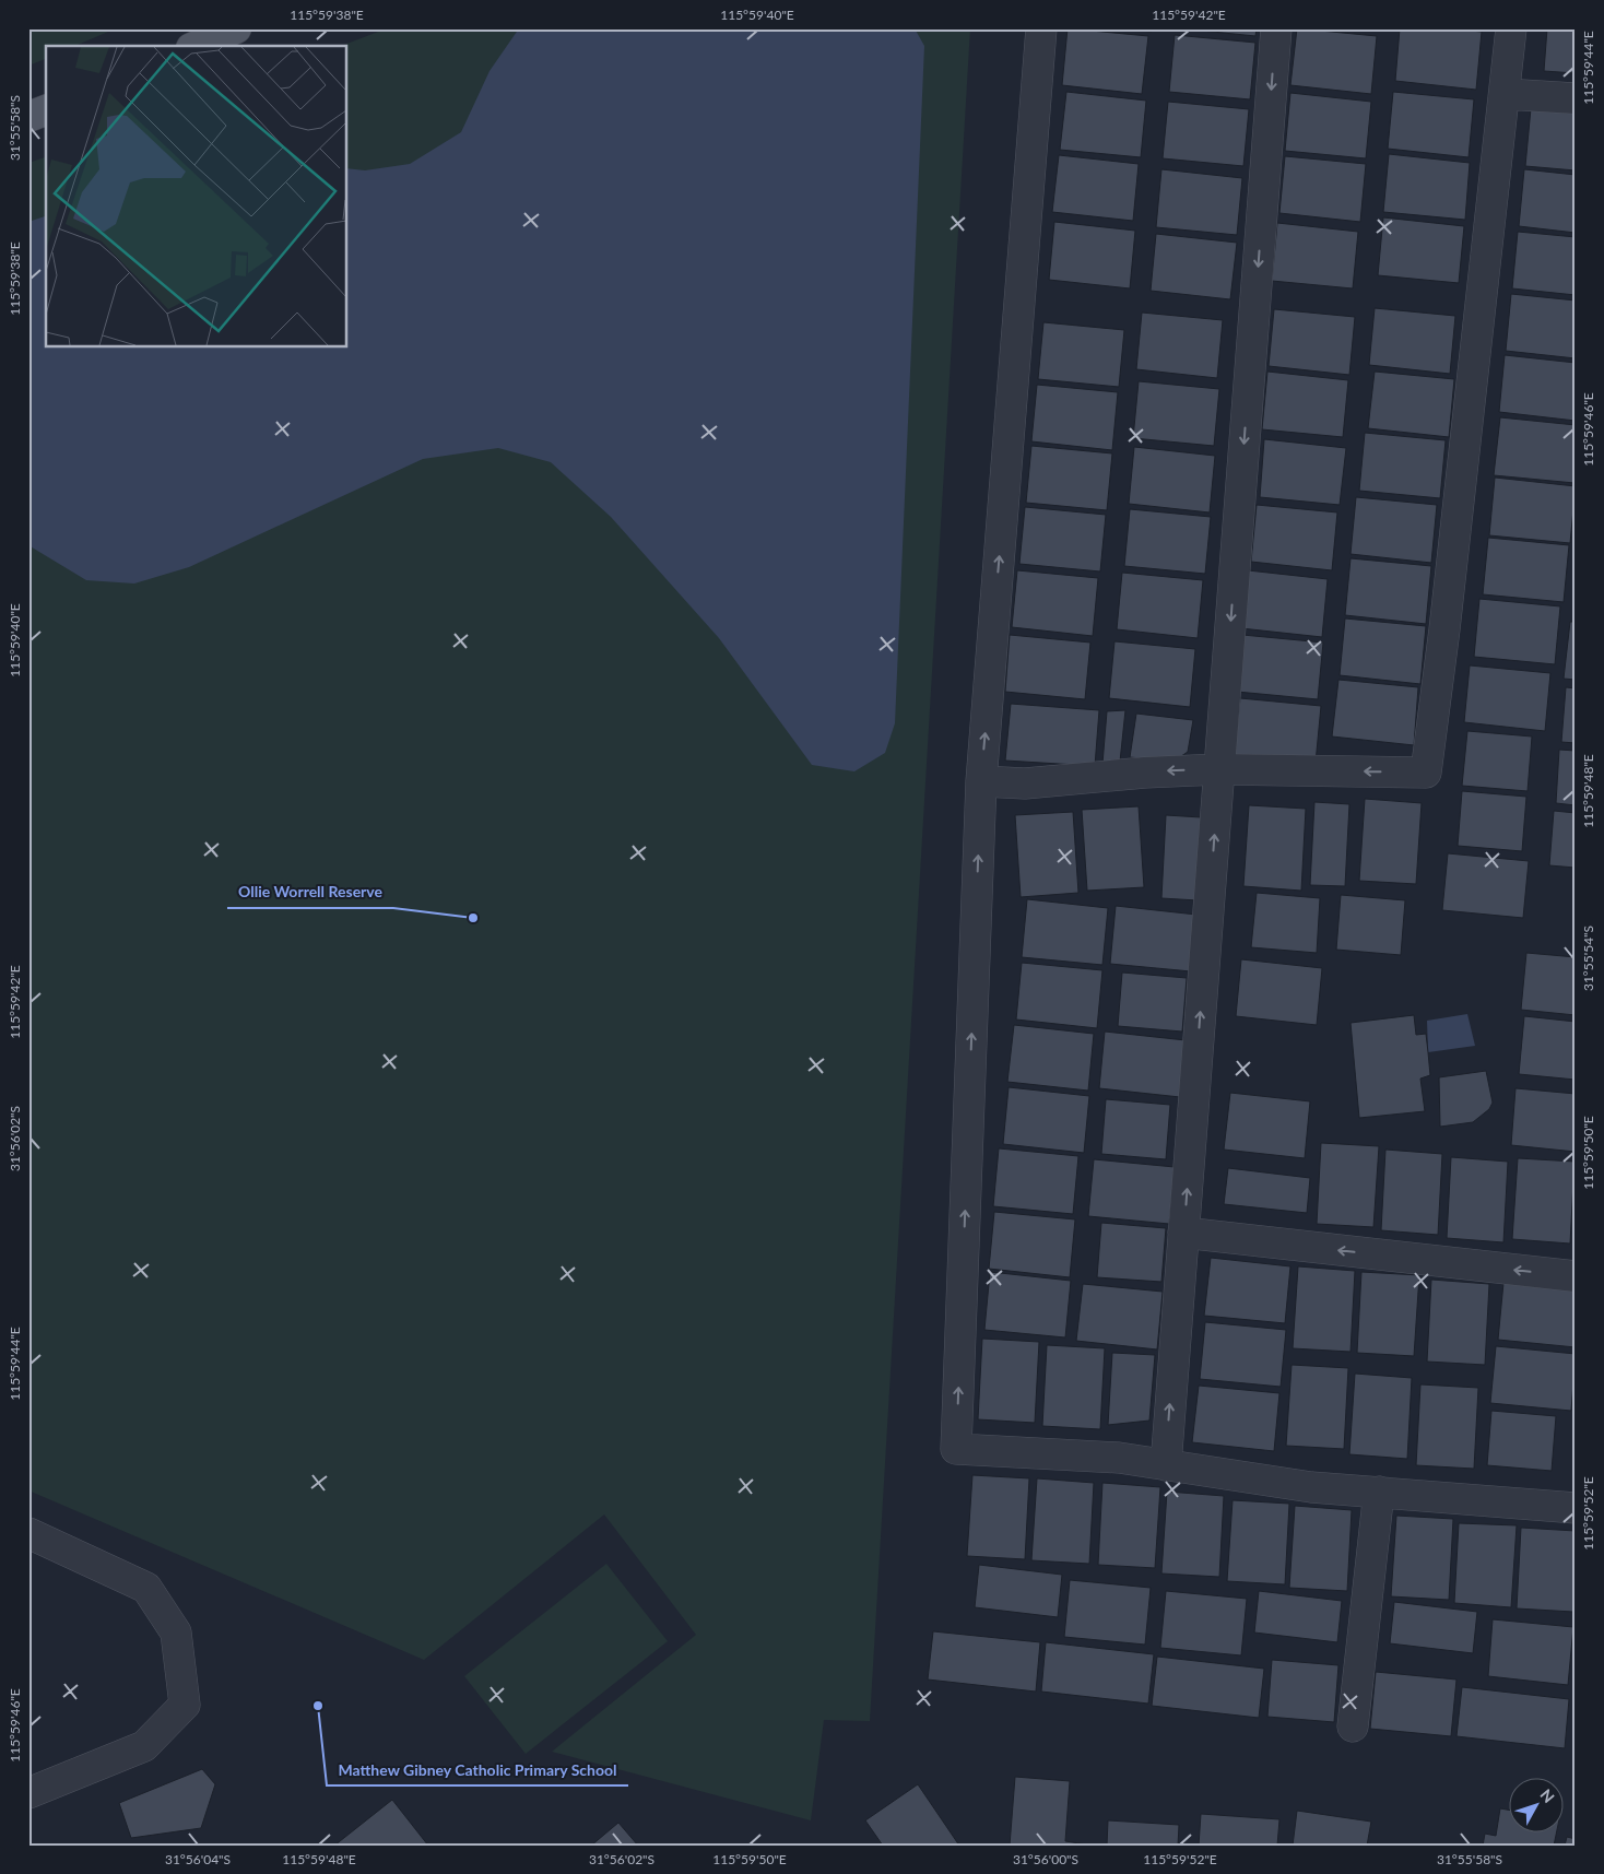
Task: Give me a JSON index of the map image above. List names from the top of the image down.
{
  "places": ["Ollie Worrell Reserve", "Matthew Gibney Catholic Primary School"],
  "north": "top right",
  "coordinates": [
    "115°59'38\"E",
    "115°59'40\"E",
    "115°59'42\"E",
    "115°59'44\"E",
    "31°55'58\"S",
    "115°59'46\"E",
    "115°59'48\"E",
    "31°55'54\"S",
    "31°56'02\"S",
    "115°59'50\"E",
    "115°59'52\"E",
    "31°56'04\"S",
    "31°56'00\"S"
  ]
}
